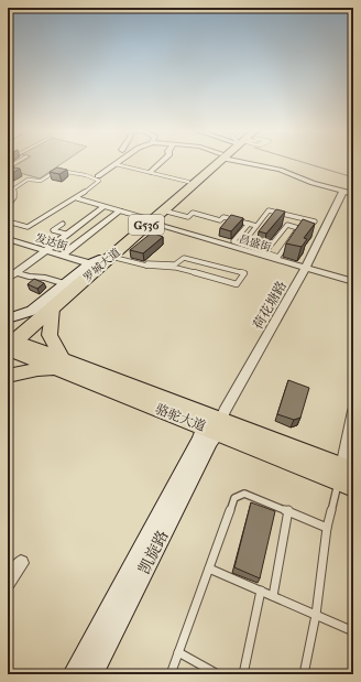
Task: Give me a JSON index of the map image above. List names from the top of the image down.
{
  "streets": {
    "highway": ["G536", "罗城大道"],
    "main road": ["骆驼大道"],
    "street": [
      "发达街",
      "昌盛街",
      "荷花塘路",
      "凯旋路"
    ]
  },
  "crossings": [
    ["发达街", "罗城大道"],
    ["昌盛街", "罗城大道"],
    ["昌盛街", "荷花塘路"],
    ["罗城大道", "骆驼大道"],
    ["荷花塘路", "骆驼大道"],
    ["荷花塘路", "凯旋路"],
    ["骆驼大道", "凯旋路"]
  ]
}
